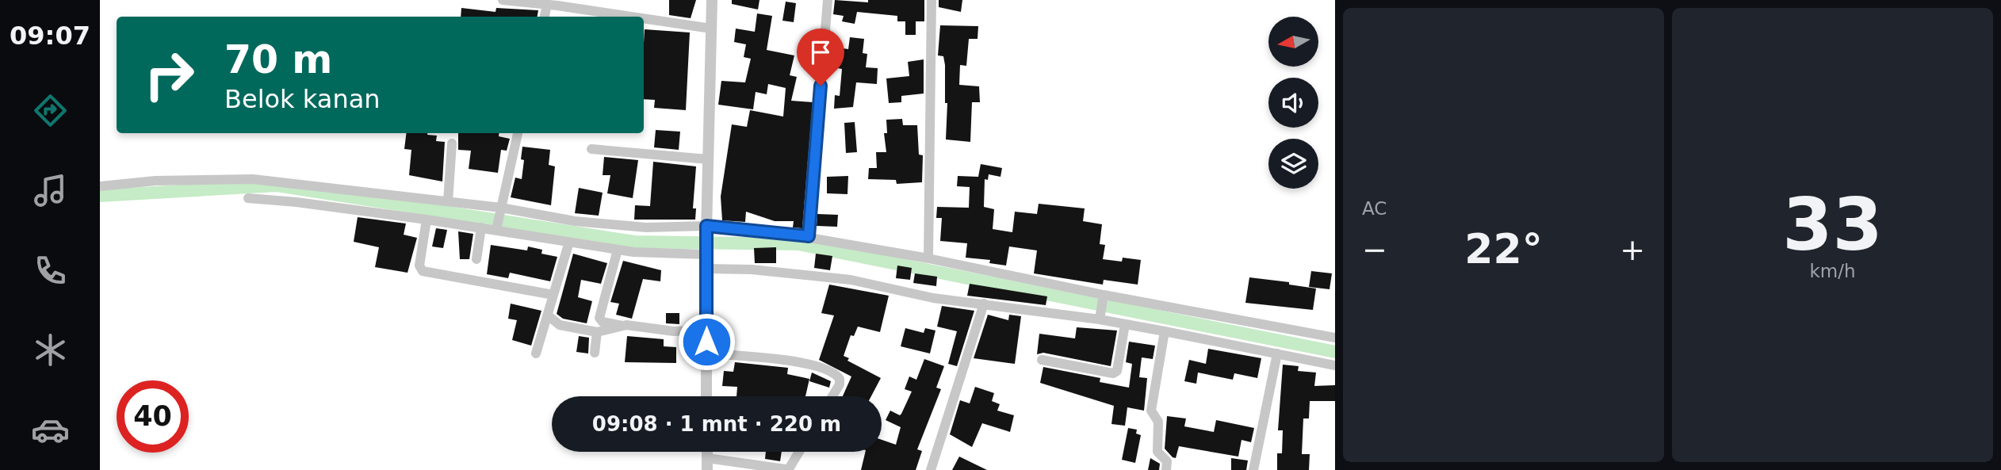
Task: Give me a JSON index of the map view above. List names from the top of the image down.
{
  "north": "left",
  "page": {
    "tabs": "09:07",
    "tile": [
      "AC",
      ["33", "km/h"]
    ],
    "turn": ["70 m", "Belok kanan"],
    "heat": ["−", "22°", "+"],
    "limit": "40",
    "trip": "09:08 · 1 mnt · 220 m"
  }
}
